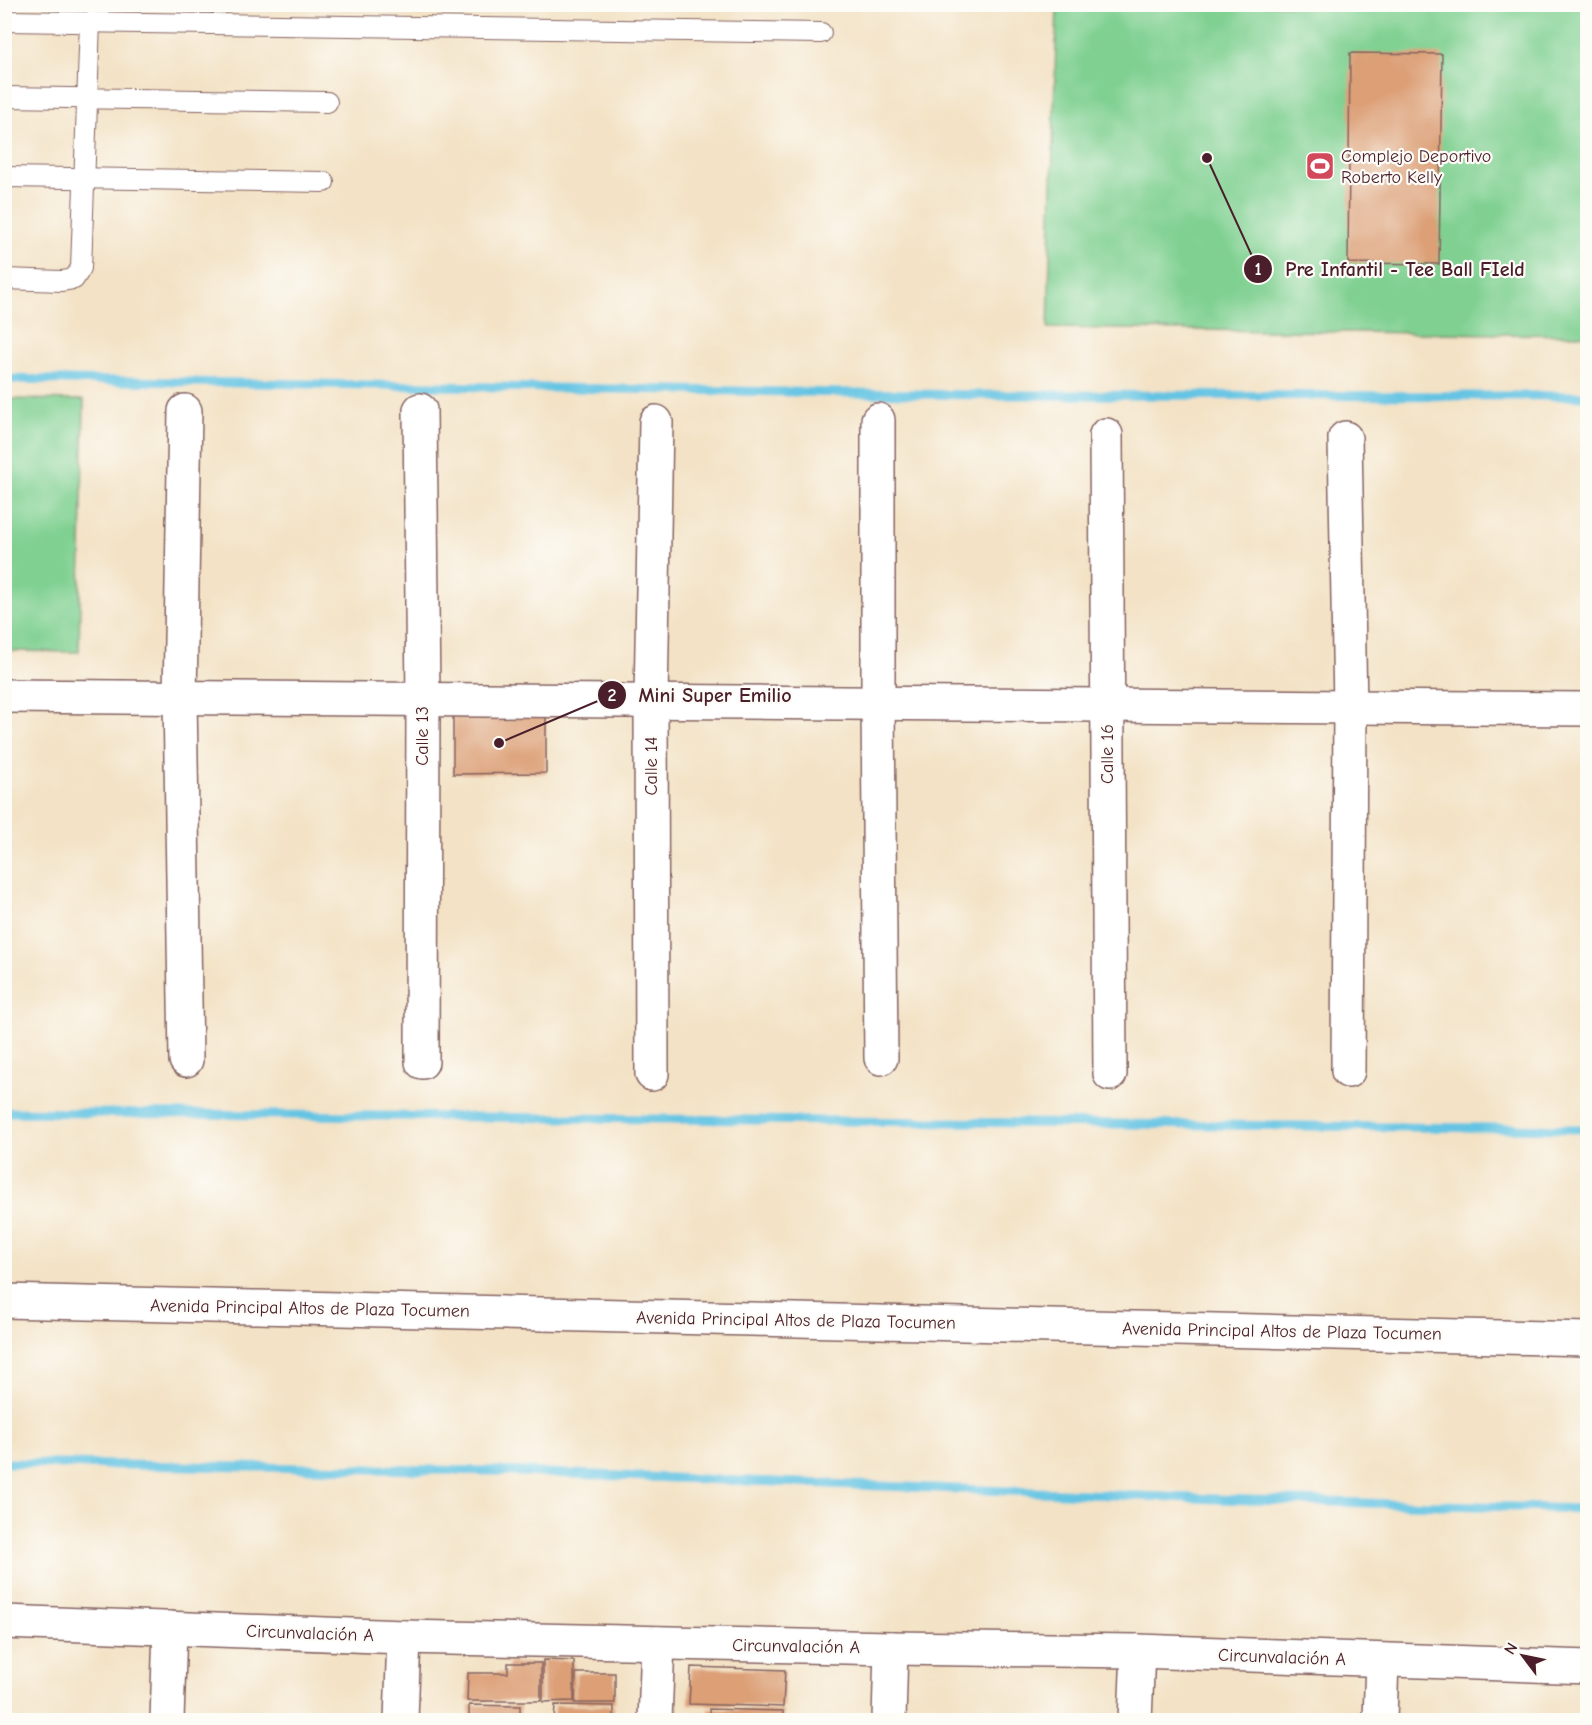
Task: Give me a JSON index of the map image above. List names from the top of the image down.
{
  "streets": {
    "street": [
      "Calle 13",
      "Calle 16",
      "Calle 14",
      "Avenida Principal Altos de Plaza Tocumen",
      "Circunvalación A"
    ]
  },
  "places": {
    "other": ["Pre Infantil - Tee Ball FIeld", "Mini Super Emilio"],
    "sports": ["Complejo Deportivo Roberto Kelly"]
  },
  "north": "top left"
}
